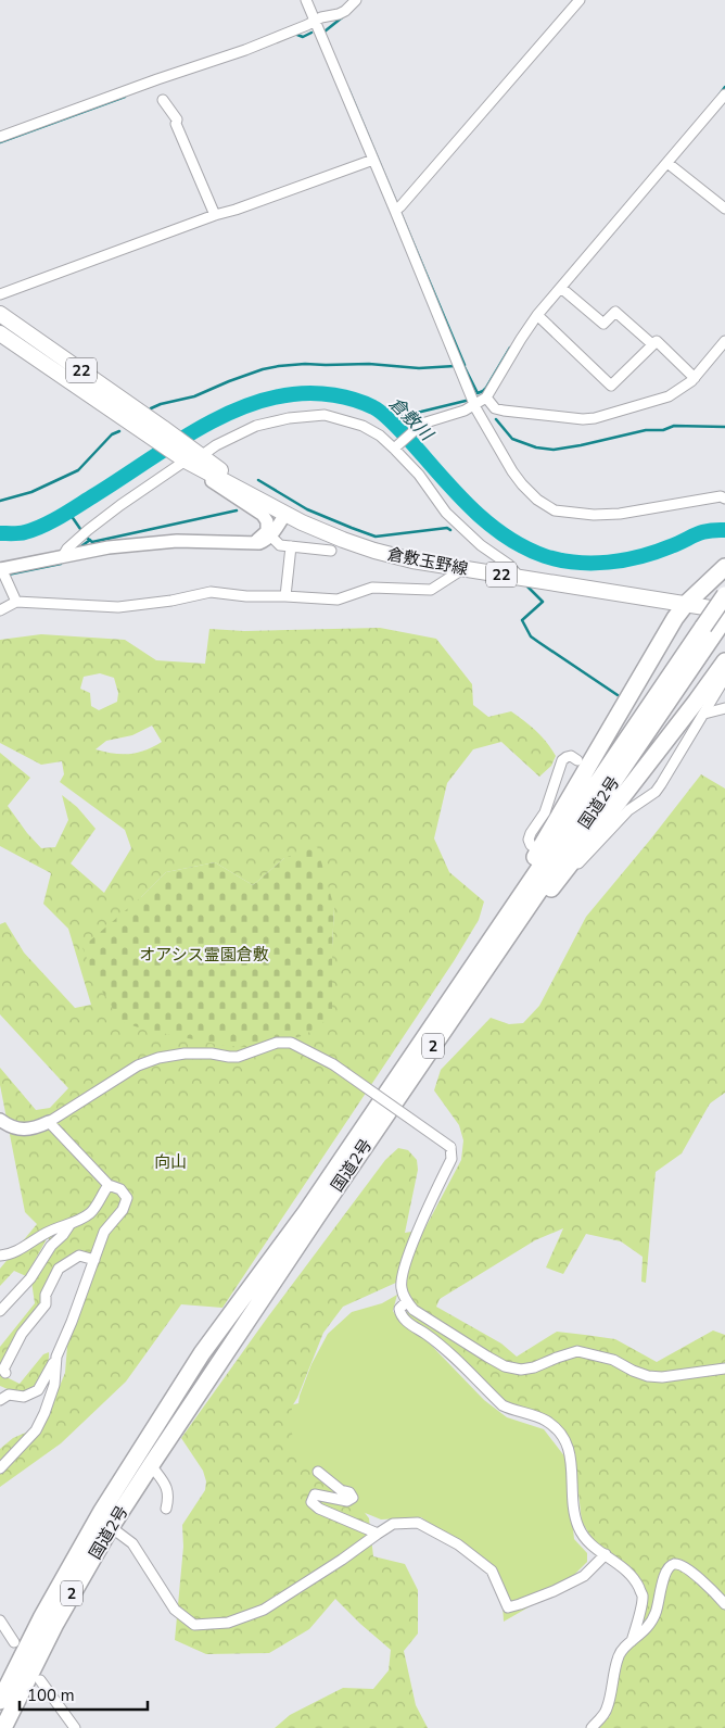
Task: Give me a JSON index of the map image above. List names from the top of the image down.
{
  "streets": {
    "highway": ["国道2号", "2"],
    "main road": ["22", "倉敷玉野線"]
  },
  "crossings": [
    ["倉敷玉野線", "2"],
    ["国道2号", "2"]
  ],
  "water": ["倉敷川"],
  "parks": ["オアシス霊園倉敷", "向山"],
  "scale_bar": "100 m"
}
